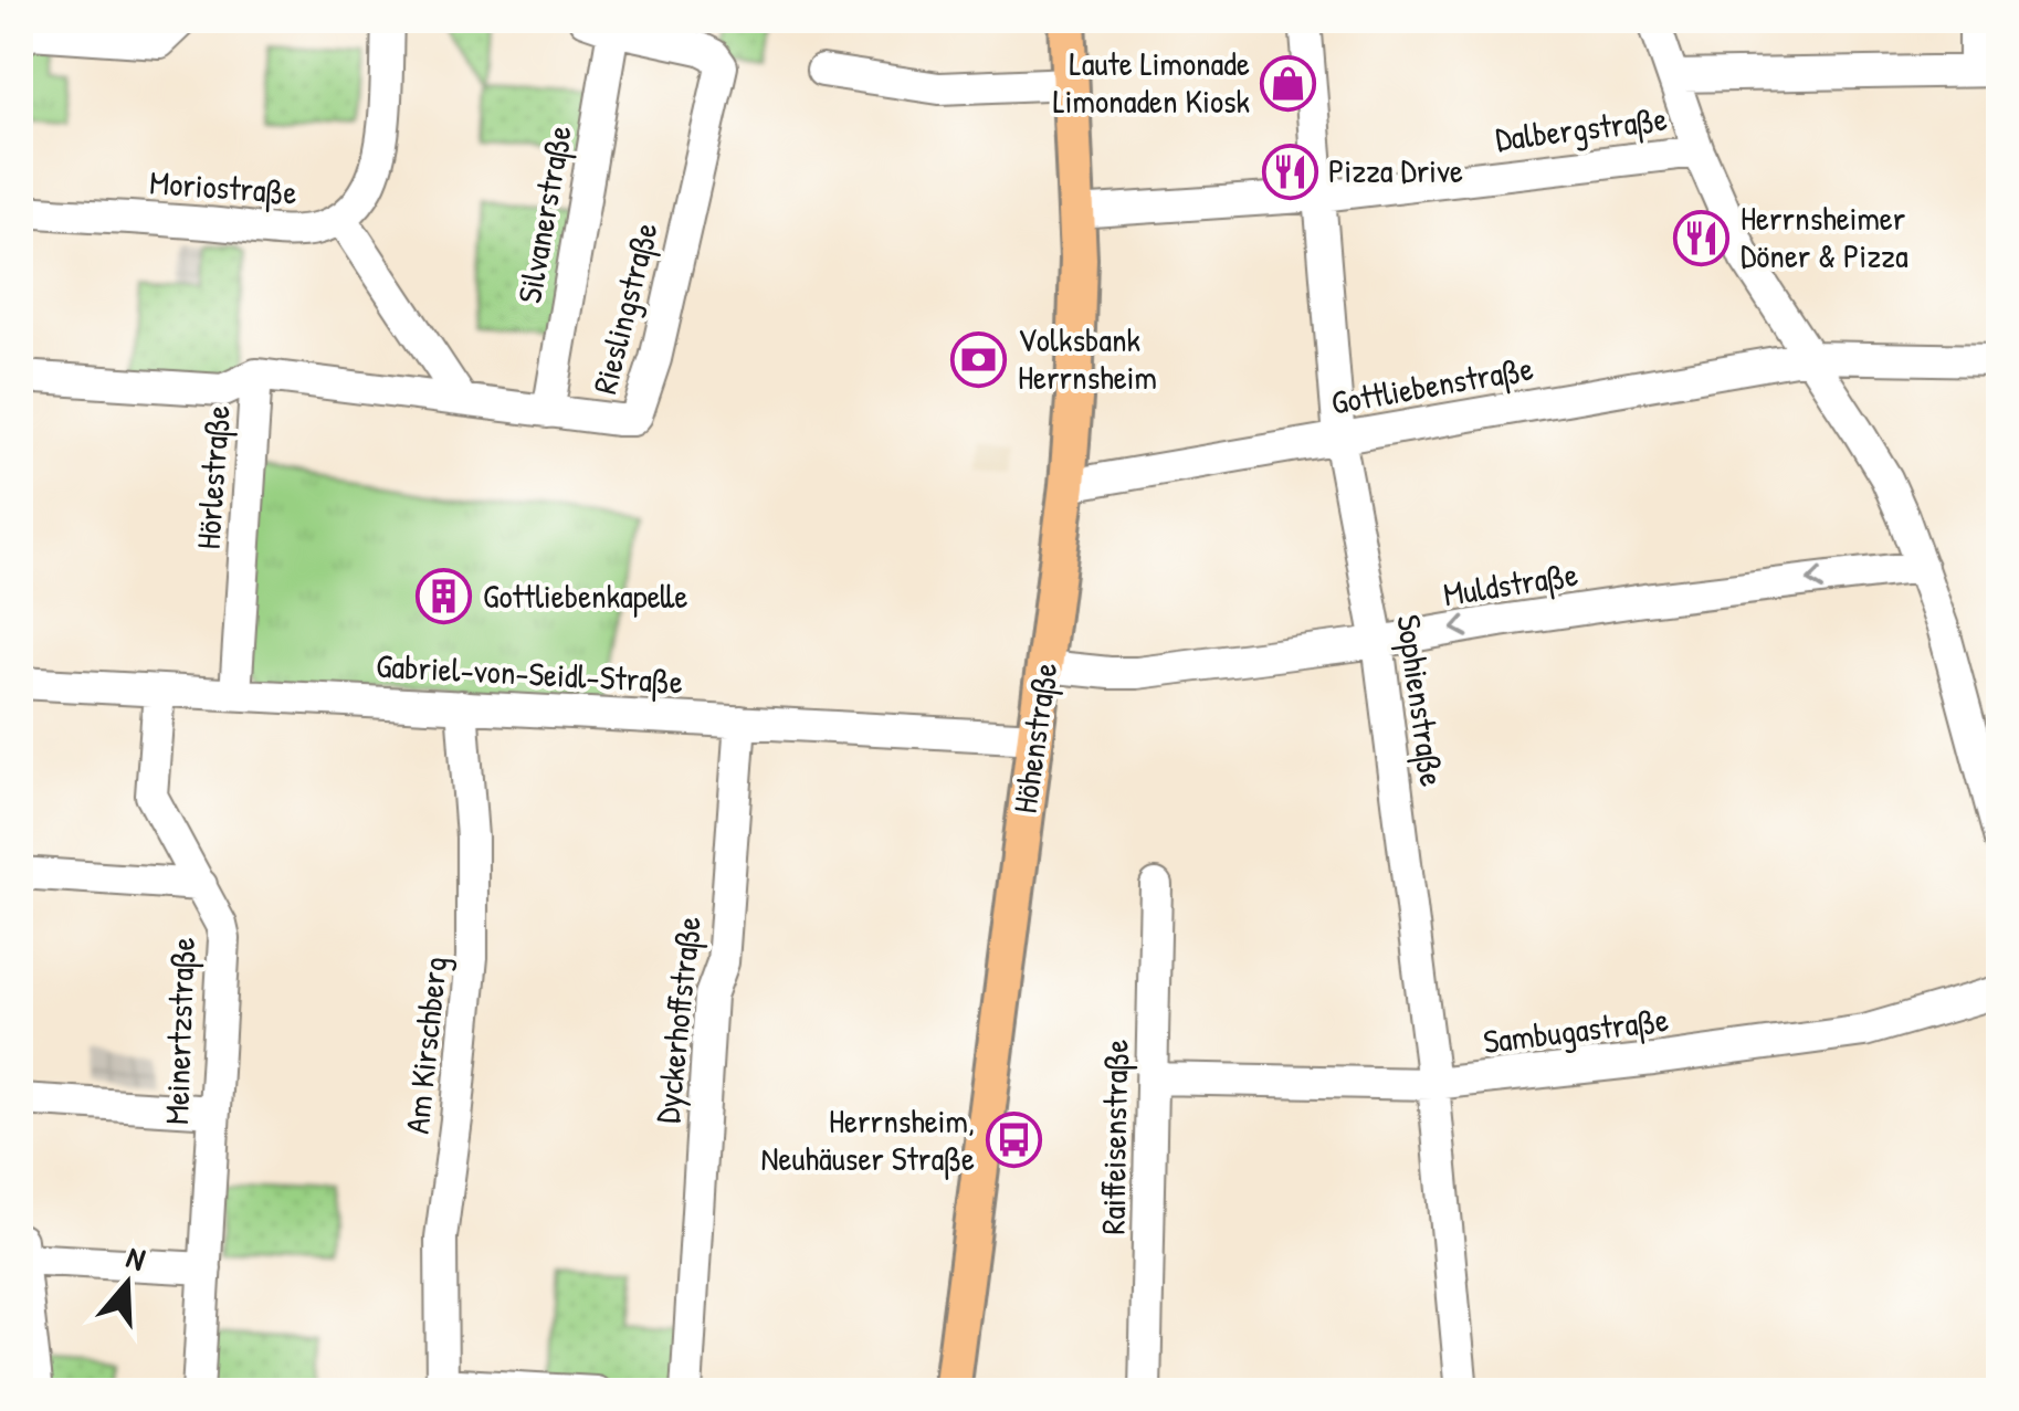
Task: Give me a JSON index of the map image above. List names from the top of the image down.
{
  "streets": {
    "main road": ["Höhenstraße"],
    "street": [
      "Dalbergstraße",
      "Moriostraße",
      "Silvanerstraße",
      "Rieslingstraße",
      "Gottliebenstraße",
      "Hörlestraße",
      "Muldstraße",
      "Gabriel-von-Seidl-Straße",
      "Sophienstraße",
      "Dyckerhoffstraße",
      "Meinertzstraße",
      "Sambugastraße",
      "Am Kirschberg",
      "Raiffeisenstraße"
    ]
  },
  "crossings": [
    ["Dalbergstraße", "Sophienstraße"],
    ["Dalbergstraße", "Höhenstraße"],
    ["Silvanerstraße", "Rieslingstraße"],
    ["Rieslingstraße", "Hörlestraße"],
    ["Gottliebenstraße", "Sophienstraße"],
    ["Gottliebenstraße", "Höhenstraße"],
    ["Hörlestraße", "Gabriel-von-Seidl-Straße"],
    ["Muldstraße", "Sophienstraße"],
    ["Muldstraße", "Höhenstraße"],
    ["Gabriel-von-Seidl-Straße", "Höhenstraße"],
    ["Gabriel-von-Seidl-Straße", "Dyckerhoffstraße"],
    ["Gabriel-von-Seidl-Straße", "Meinertzstraße"],
    ["Gabriel-von-Seidl-Straße", "Am Kirschberg"],
    ["Sophienstraße", "Sambugastraße"],
    ["Sambugastraße", "Raiffeisenstraße"]
  ],
  "one_way": ["Muldstraße"],
  "places": {
    "shop": ["Laute Limonade Limonaden Kiosk"],
    "restaurant": ["Pizza Drive", "Herrnsheimer Döner & Pizza"],
    "bank": ["Volksbank Herrnsheim"],
    "building": ["Gottliebenkapelle"],
    "bus stop": ["Herrnsheim, Neuhäuser Straße"]
  },
  "north": "top"
}
